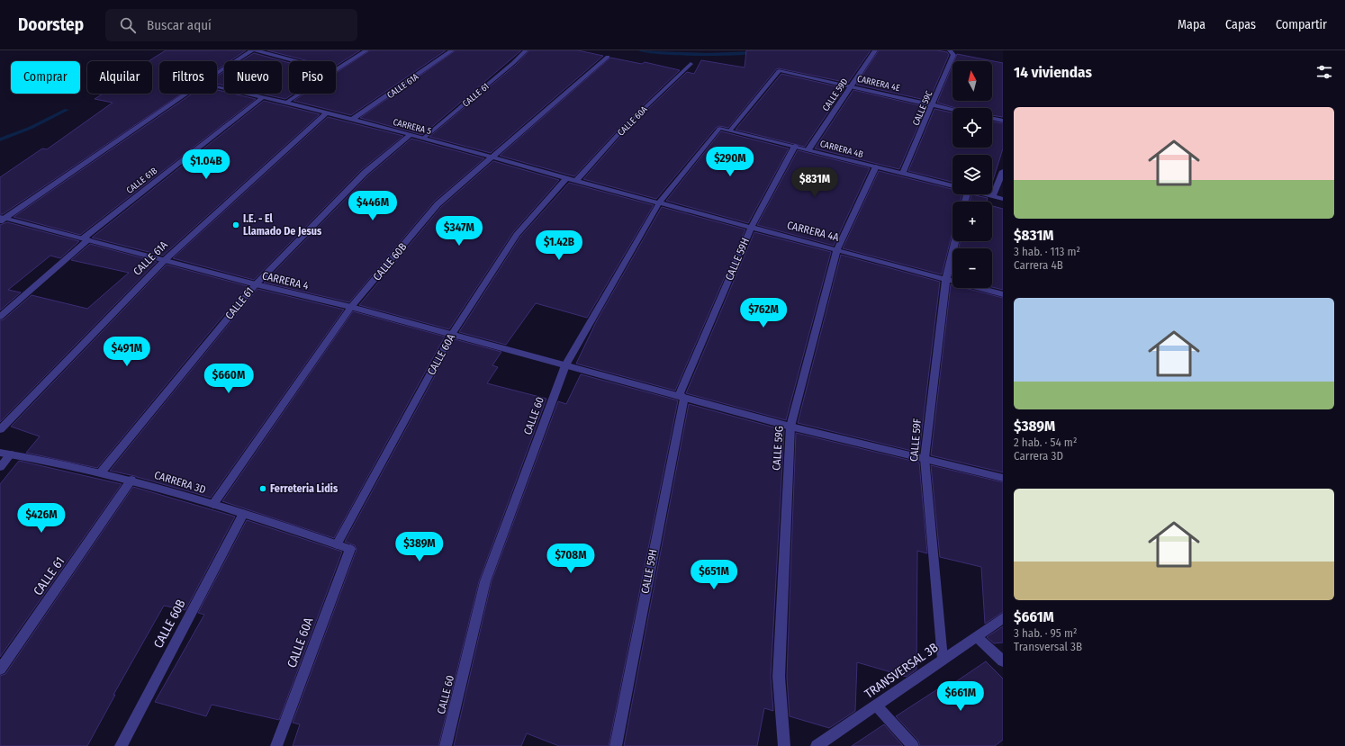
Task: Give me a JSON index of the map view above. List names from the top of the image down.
{
  "streets": {
    "street": [
      "CARRERA 4E",
      "CALLE 61A",
      "CALLE 61",
      "CALLE 59D",
      "CALLE 59C",
      "CALLE 60A",
      "CARRERA 5",
      "CARRERA 4B",
      "CALLE 61B",
      "CARRERA 4A",
      "CALLE 59H",
      "CALLE 60B",
      "CARRERA 4",
      "CALLE 60",
      "CALLE 59F",
      "CALLE 59G",
      "CARRERA 3D",
      "TRANSVERSAL 3B"
    ]
  },
  "crossings": [
    ["CARRERA 4E", "CALLE 59D"],
    ["CARRERA 4E", "CALLE 59C"],
    ["CARRERA 4E", "CARRERA 4B"],
    ["CALLE 61A", "CARRERA 5"],
    ["CALLE 61A", "CARRERA 4"],
    ["CALLE 61", "CARRERA 5"],
    ["CALLE 61", "CARRERA 4"],
    ["CALLE 61", "CARRERA 3D"],
    ["CALLE 59D", "CARRERA 4B"],
    ["CALLE 59C", "CARRERA 4B"],
    ["CALLE 60A", "CARRERA 5"],
    ["CALLE 60A", "CARRERA 4"],
    ["CALLE 60A", "CARRERA 3D"],
    ["CARRERA 5", "CALLE 61B"],
    ["CARRERA 5", "CARRERA 4A"],
    ["CARRERA 5", "CALLE 60B"],
    ["CARRERA 4B", "CALLE 59H"],
    ["CARRERA 4B", "CALLE 60"],
    ["CARRERA 4B", "CALLE 59G"],
    ["CALLE 61B", "CARRERA 4"],
    ["CARRERA 4A", "CALLE 59H"],
    ["CARRERA 4A", "CALLE 60"],
    ["CARRERA 4A", "CALLE 59F"],
    ["CARRERA 4A", "CALLE 59G"],
    ["CALLE 59H", "CARRERA 4"],
    ["CALLE 60B", "CARRERA 4"],
    ["CALLE 60B", "CARRERA 3D"],
    ["CARRERA 4", "CALLE 60"],
    ["CARRERA 4", "CALLE 59F"],
    ["CARRERA 4", "CALLE 59G"],
    ["CALLE 59F", "TRANSVERSAL 3B"]
  ],
  "places": ["I.E. - El Llamado De Jesus", "Ferreteria Lidis"],
  "north": "top",
  "page": {
    "header": "Doorstep",
    "search": "Buscar aquí",
    "nav": ["Mapa", "Capas", "Compartir"],
    "heading": "14 viviendas",
    "map_buttons": ["+", "−"],
    "chip": [
      "Comprar",
      "Alquilar",
      "Filtros",
      "Nuevo",
      "Piso"
    ],
    "list": [
      {
        "name": "$831M",
        "note": "3 hab. · 113 m² · Carrera 4B"
      },
      {
        "name": "$389M",
        "note": "2 hab. · 54 m² · Carrera 3D"
      },
      {
        "name": "$661M",
        "note": "3 hab. · 95 m² · Transversal 3B"
      }
    ],
    "price": [
      "$290M",
      "$1.04B",
      "$831M",
      "$446M",
      "$347M",
      "$1.42B",
      "$762M",
      "$491M",
      "$660M",
      "$426M",
      "$389M",
      "$708M",
      "$651M",
      "$661M"
    ]
  }
}
